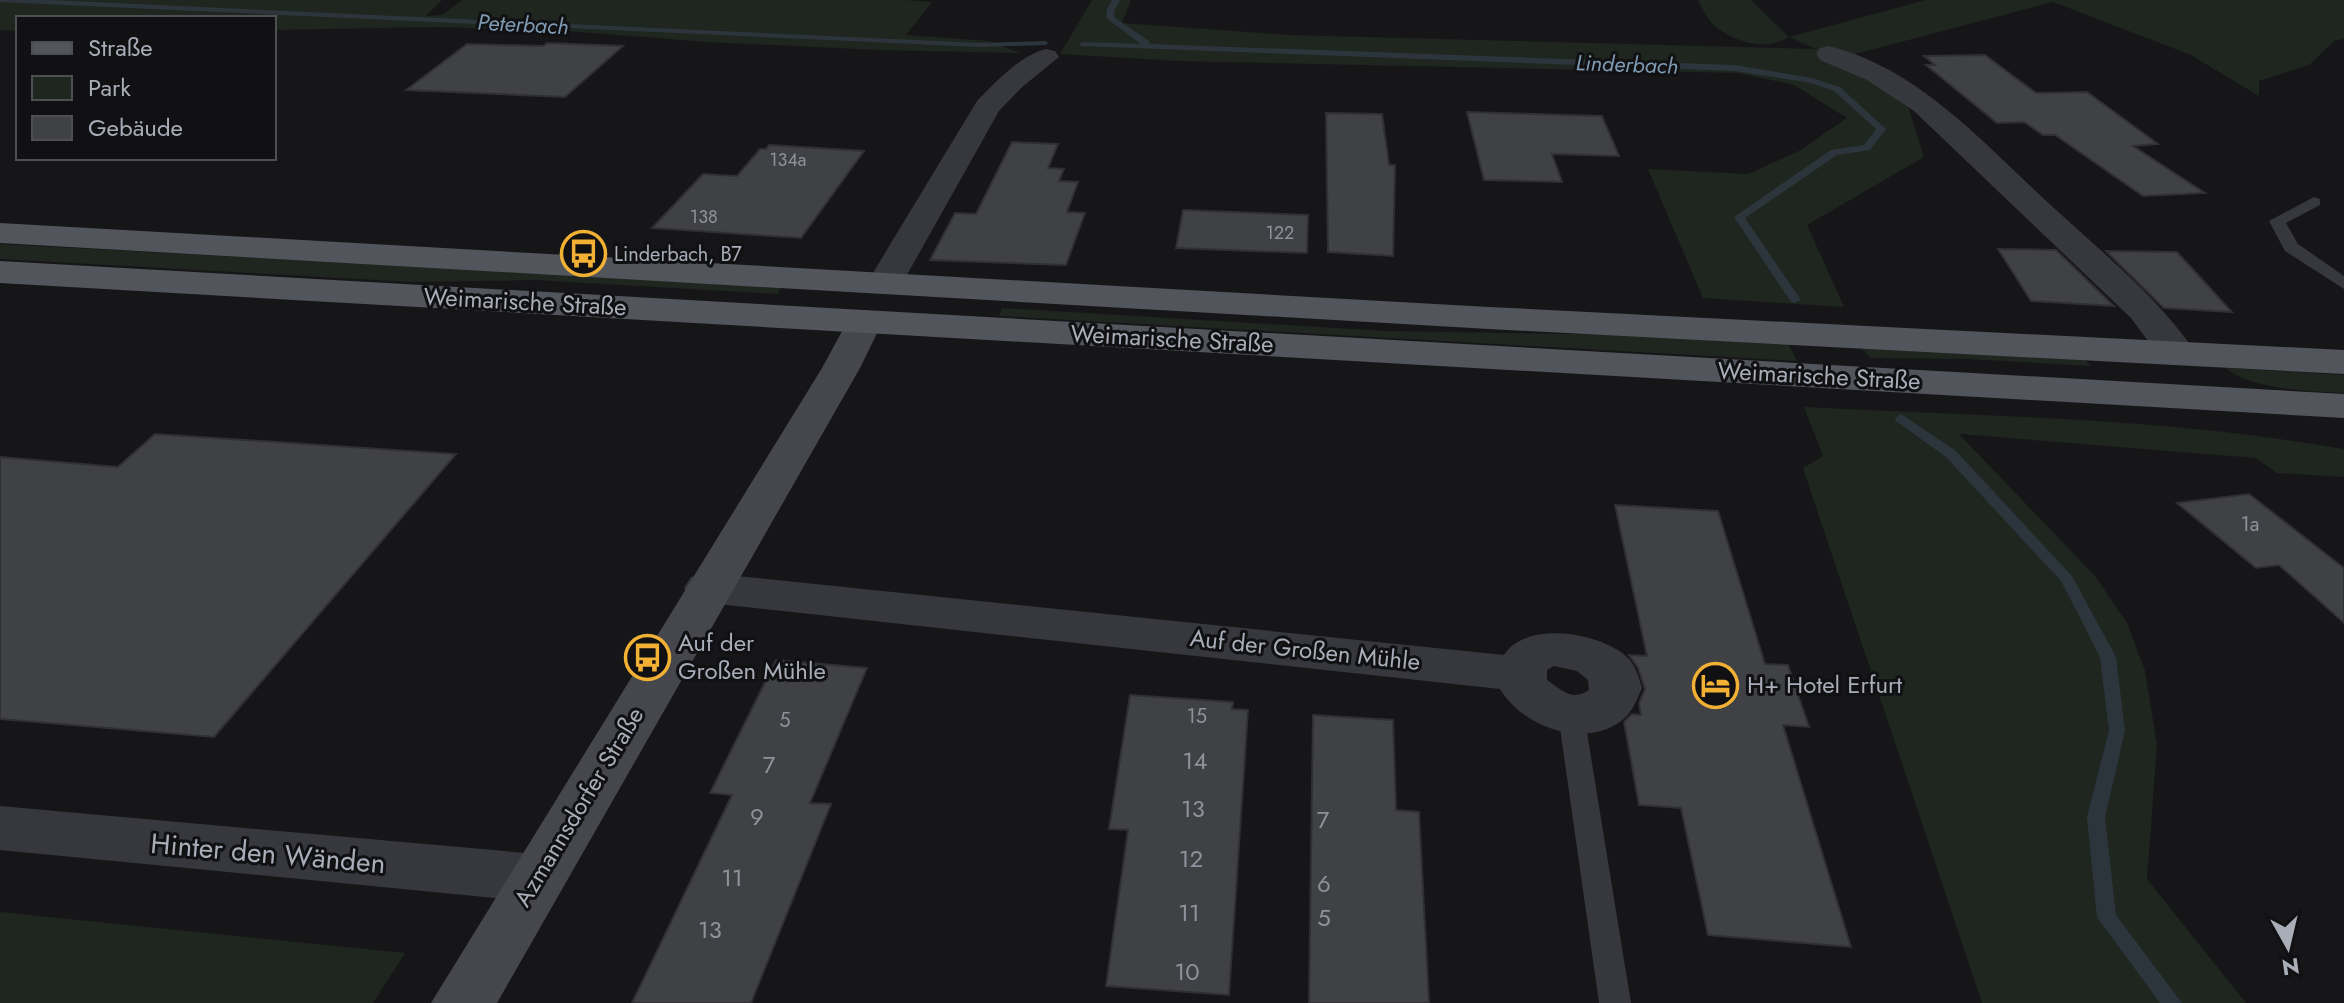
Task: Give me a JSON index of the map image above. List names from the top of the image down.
{
  "streets": {
    "main road": ["Weimarische Straße"],
    "street": ["Auf der Großen Mühle", "Azmannsdorfer Straße", "Hinter den Wänden"]
  },
  "crossings": [
    ["Weimarische Straße", "Azmannsdorfer Straße"],
    ["Auf der Großen Mühle", "Azmannsdorfer Straße"],
    ["Azmannsdorfer Straße", "Hinter den Wänden"]
  ],
  "water": ["Peterbach", "Linderbach"],
  "places": {
    "bus stop": ["Linderbach, B7", "Auf der Großen Mühle"],
    "hotel": ["H+ Hotel Erfurt"]
  },
  "house_numbers": [
    "134a",
    "138",
    "122",
    "1a",
    "15",
    "5",
    "14",
    "7",
    "13",
    "9",
    "7",
    "12",
    "11",
    "6",
    "11",
    "5",
    "13",
    "10"
  ],
  "legend": ["Straße", "Park", "Gebäude"],
  "north": "bottom"
}
